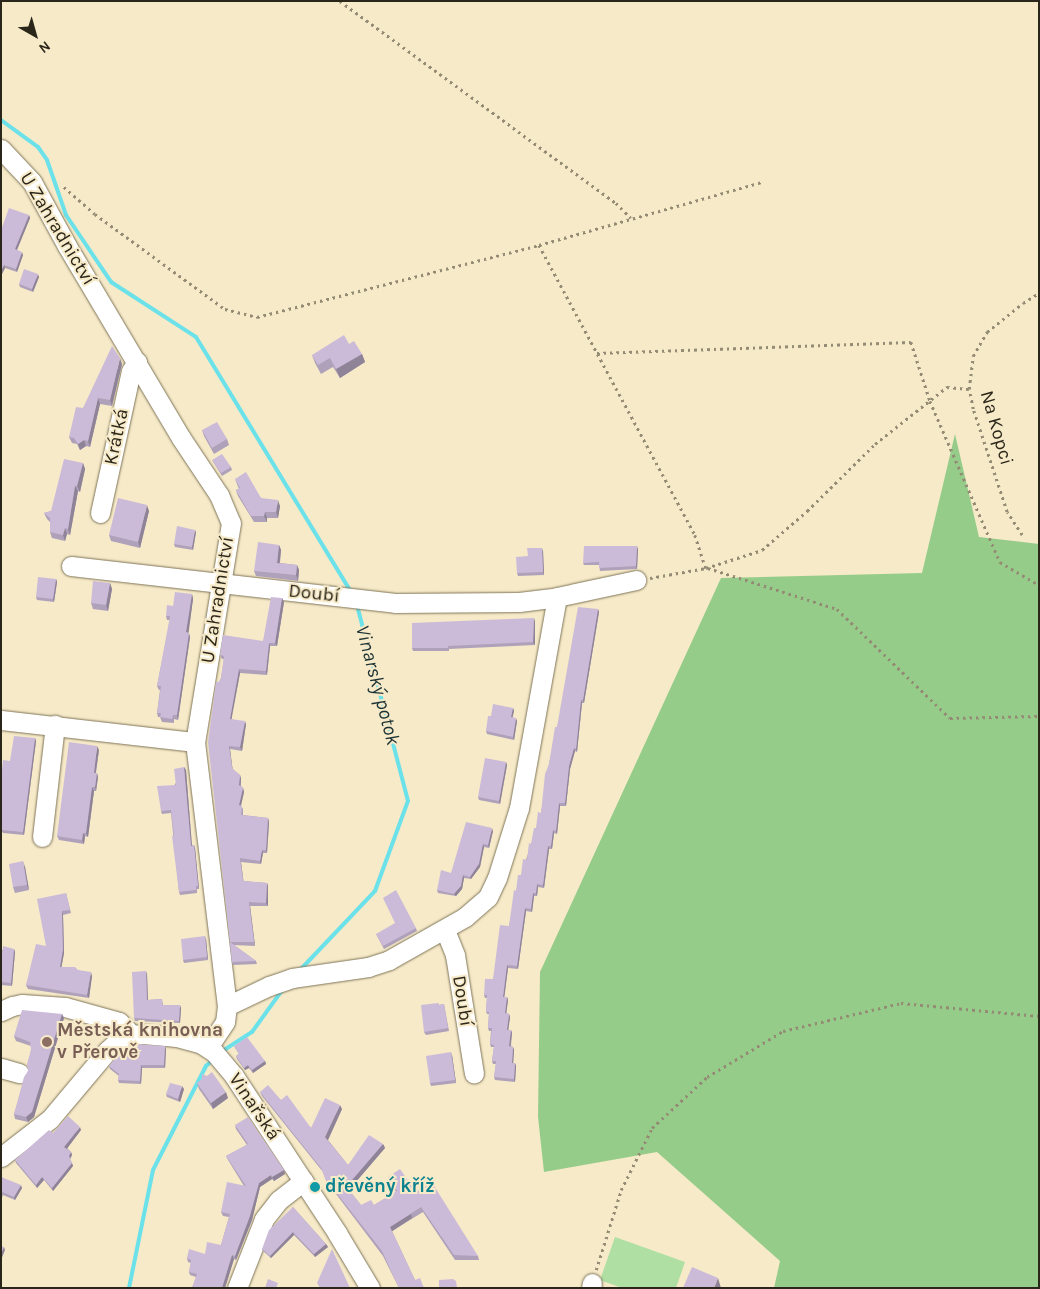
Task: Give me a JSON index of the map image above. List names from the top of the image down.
{
  "streets": {
    "street": [
      "U Zahradnictví",
      "Krátká",
      "Doubí",
      "Vinařská"
    ],
    "path": ["Na Kopci"]
  },
  "crossings": [
    ["U Zahradnictví", "Krátká"],
    ["U Zahradnictví", "Doubí"],
    ["U Zahradnictví", "Vinařská"]
  ],
  "water": ["Vinarský potok"],
  "places": ["Městská knihovna v Přerově", "dřevěný kříž"],
  "north": "bottom right"
}
